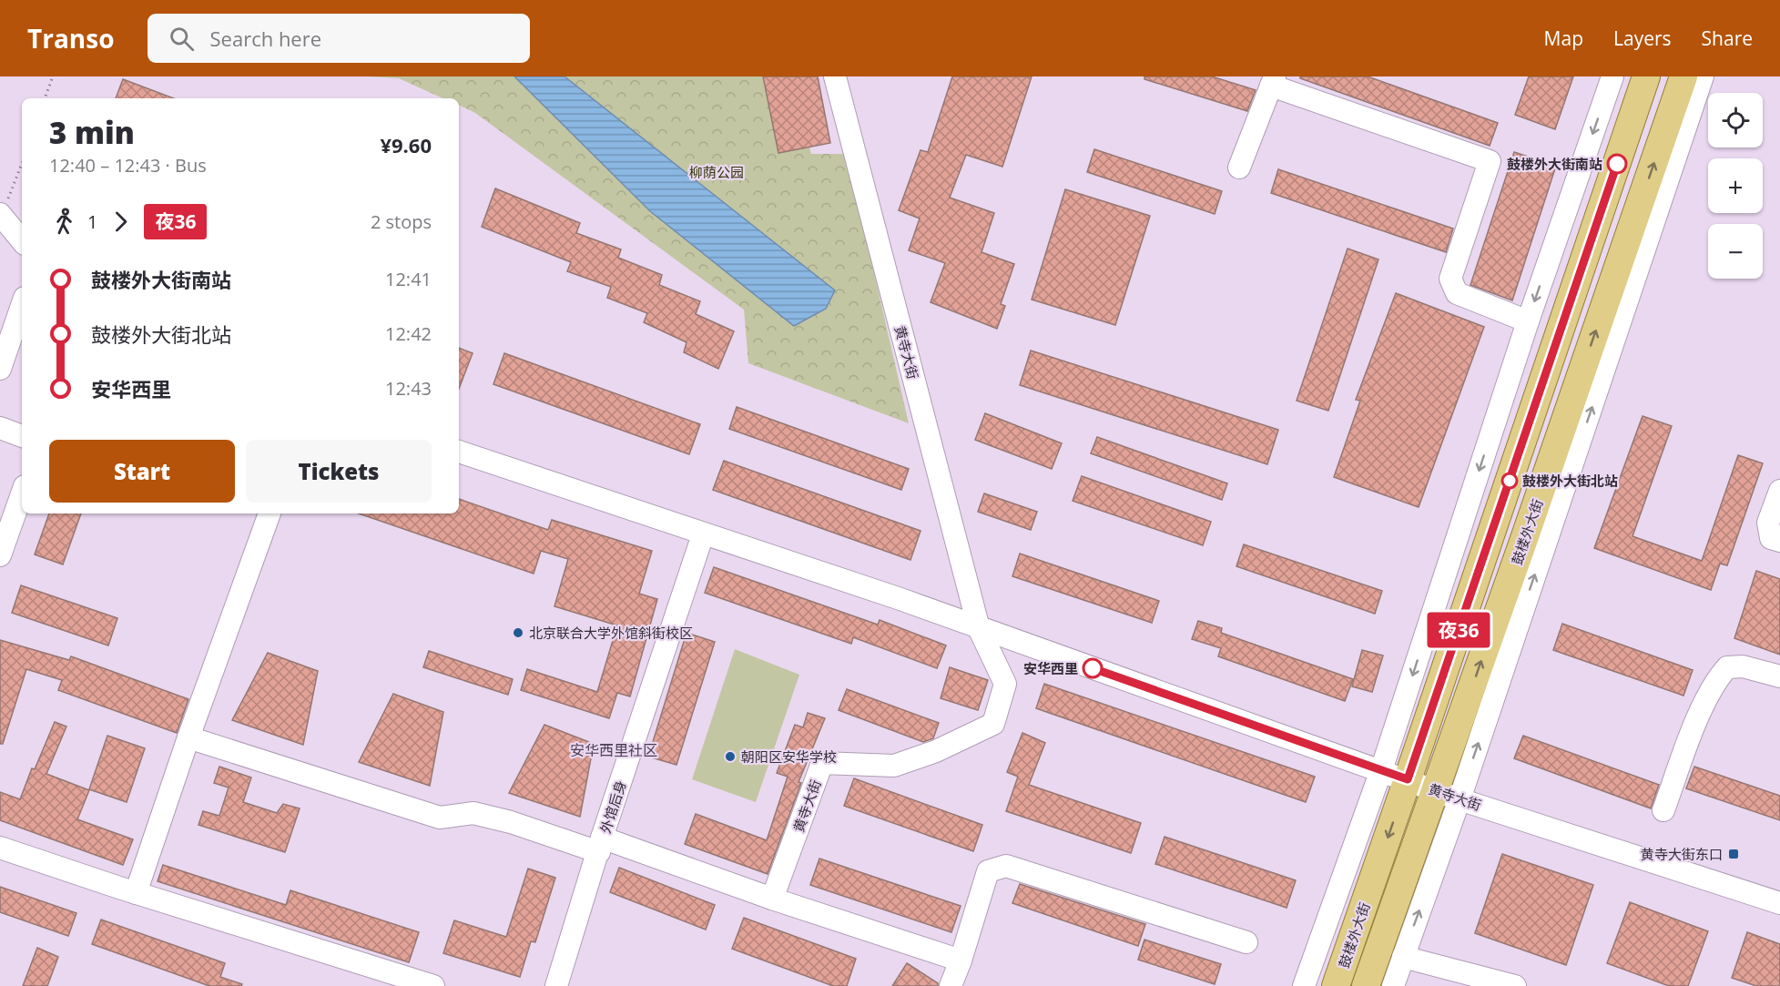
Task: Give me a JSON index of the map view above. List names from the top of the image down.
{
  "streets": {
    "main road": ["鼓楼外大街"],
    "street": ["黄寺大街", "外馆后身"]
  },
  "crossings": [
    ["黄寺大街", "鼓楼外大街"],
    ["黄寺大街", "外馆后身"]
  ],
  "districts": ["安华西里社区"],
  "parks": ["柳荫公园"],
  "places": {
    "other": [
      "鼓楼外大街南站",
      "鼓楼外大街北站",
      "北京联合大学外馆斜街校区",
      "安华西里",
      "朝阳区安华学校"
    ],
    "transit": ["黄寺大街东口"]
  },
  "lines": ["bus line 夜36"],
  "page": {
    "header": "Transo",
    "search": "Search here",
    "nav": ["Map", "Layers", "Share"],
    "on_map": "夜36",
    "map_buttons": ["+", "−"],
    "heading": ["3 min", "12:40 – 12:43 · Bus", "¥9.60"],
    "legs": ["1", "夜36", "2 stops"],
    "list": [
      {
        "name": "鼓楼外大街南站",
        "value": "12:41"
      },
      {
        "name": "鼓楼外大街北站",
        "value": "12:42"
      },
      {
        "name": "安华西里",
        "value": "12:43"
      }
    ],
    "buttons": ["Start", "Tickets"]
  }
}
